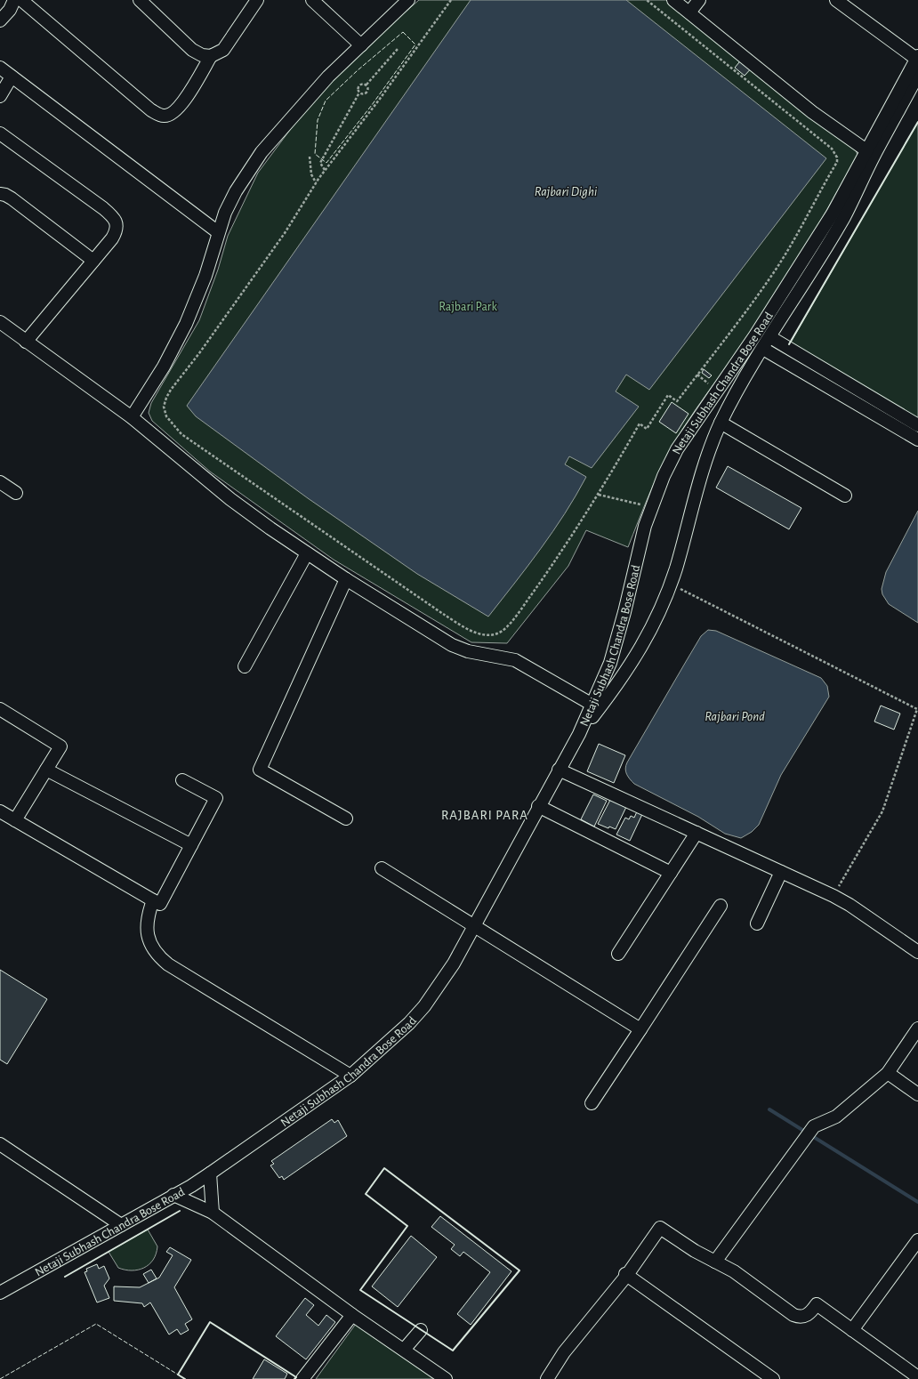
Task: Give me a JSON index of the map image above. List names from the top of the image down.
{
  "streets": {
    "street": ["Netaji Subhash Chandra Bose Road"]
  },
  "districts": ["RAJBARI PARA"],
  "water": ["Rajbari Dighi", "Rajbari Pond"],
  "parks": ["Rajbari Park"]
}
